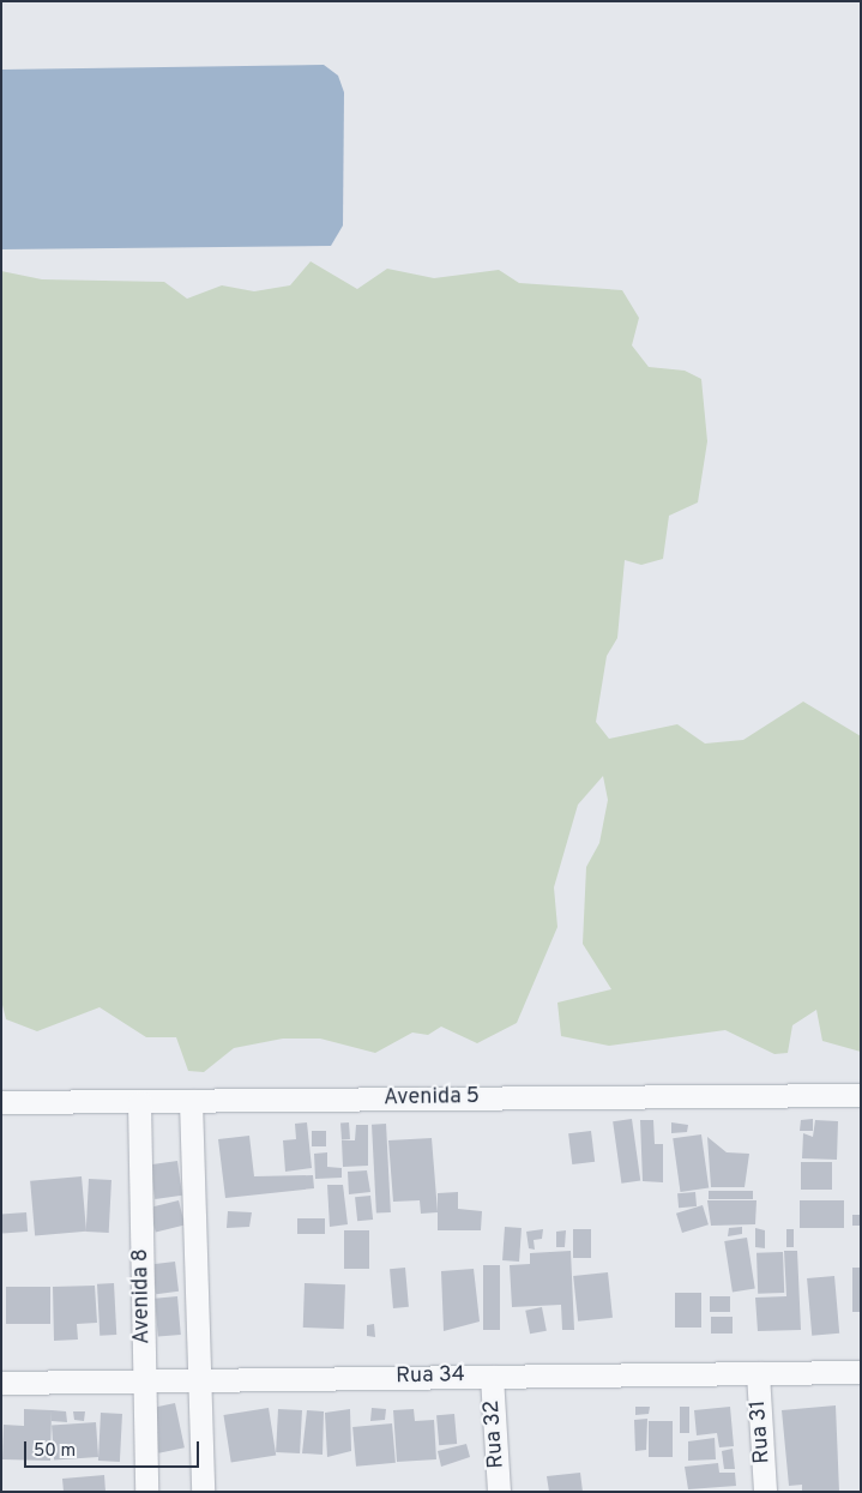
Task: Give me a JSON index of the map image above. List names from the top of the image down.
{
  "streets": {
    "street": [
      "Avenida 5",
      "Avenida 8",
      "Rua 34",
      "Rua 31",
      "Rua 32"
    ]
  },
  "crossings": [
    ["Avenida 5", "Avenida 8"],
    ["Avenida 8", "Rua 34"],
    ["Rua 34", "Rua 31"],
    ["Rua 34", "Rua 32"]
  ],
  "scale_bar": "50 m"
}
